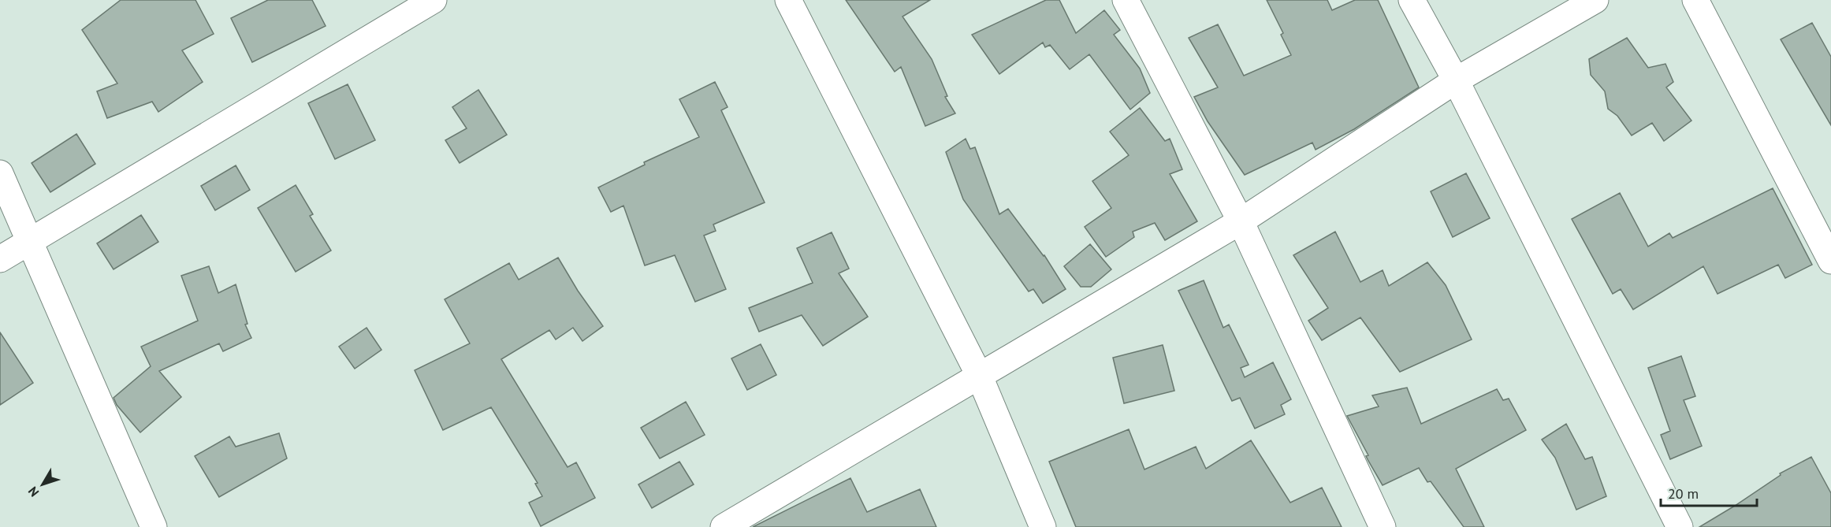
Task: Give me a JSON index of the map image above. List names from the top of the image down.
{
  "scale_bar": "20 m",
  "north": "bottom left"
}
